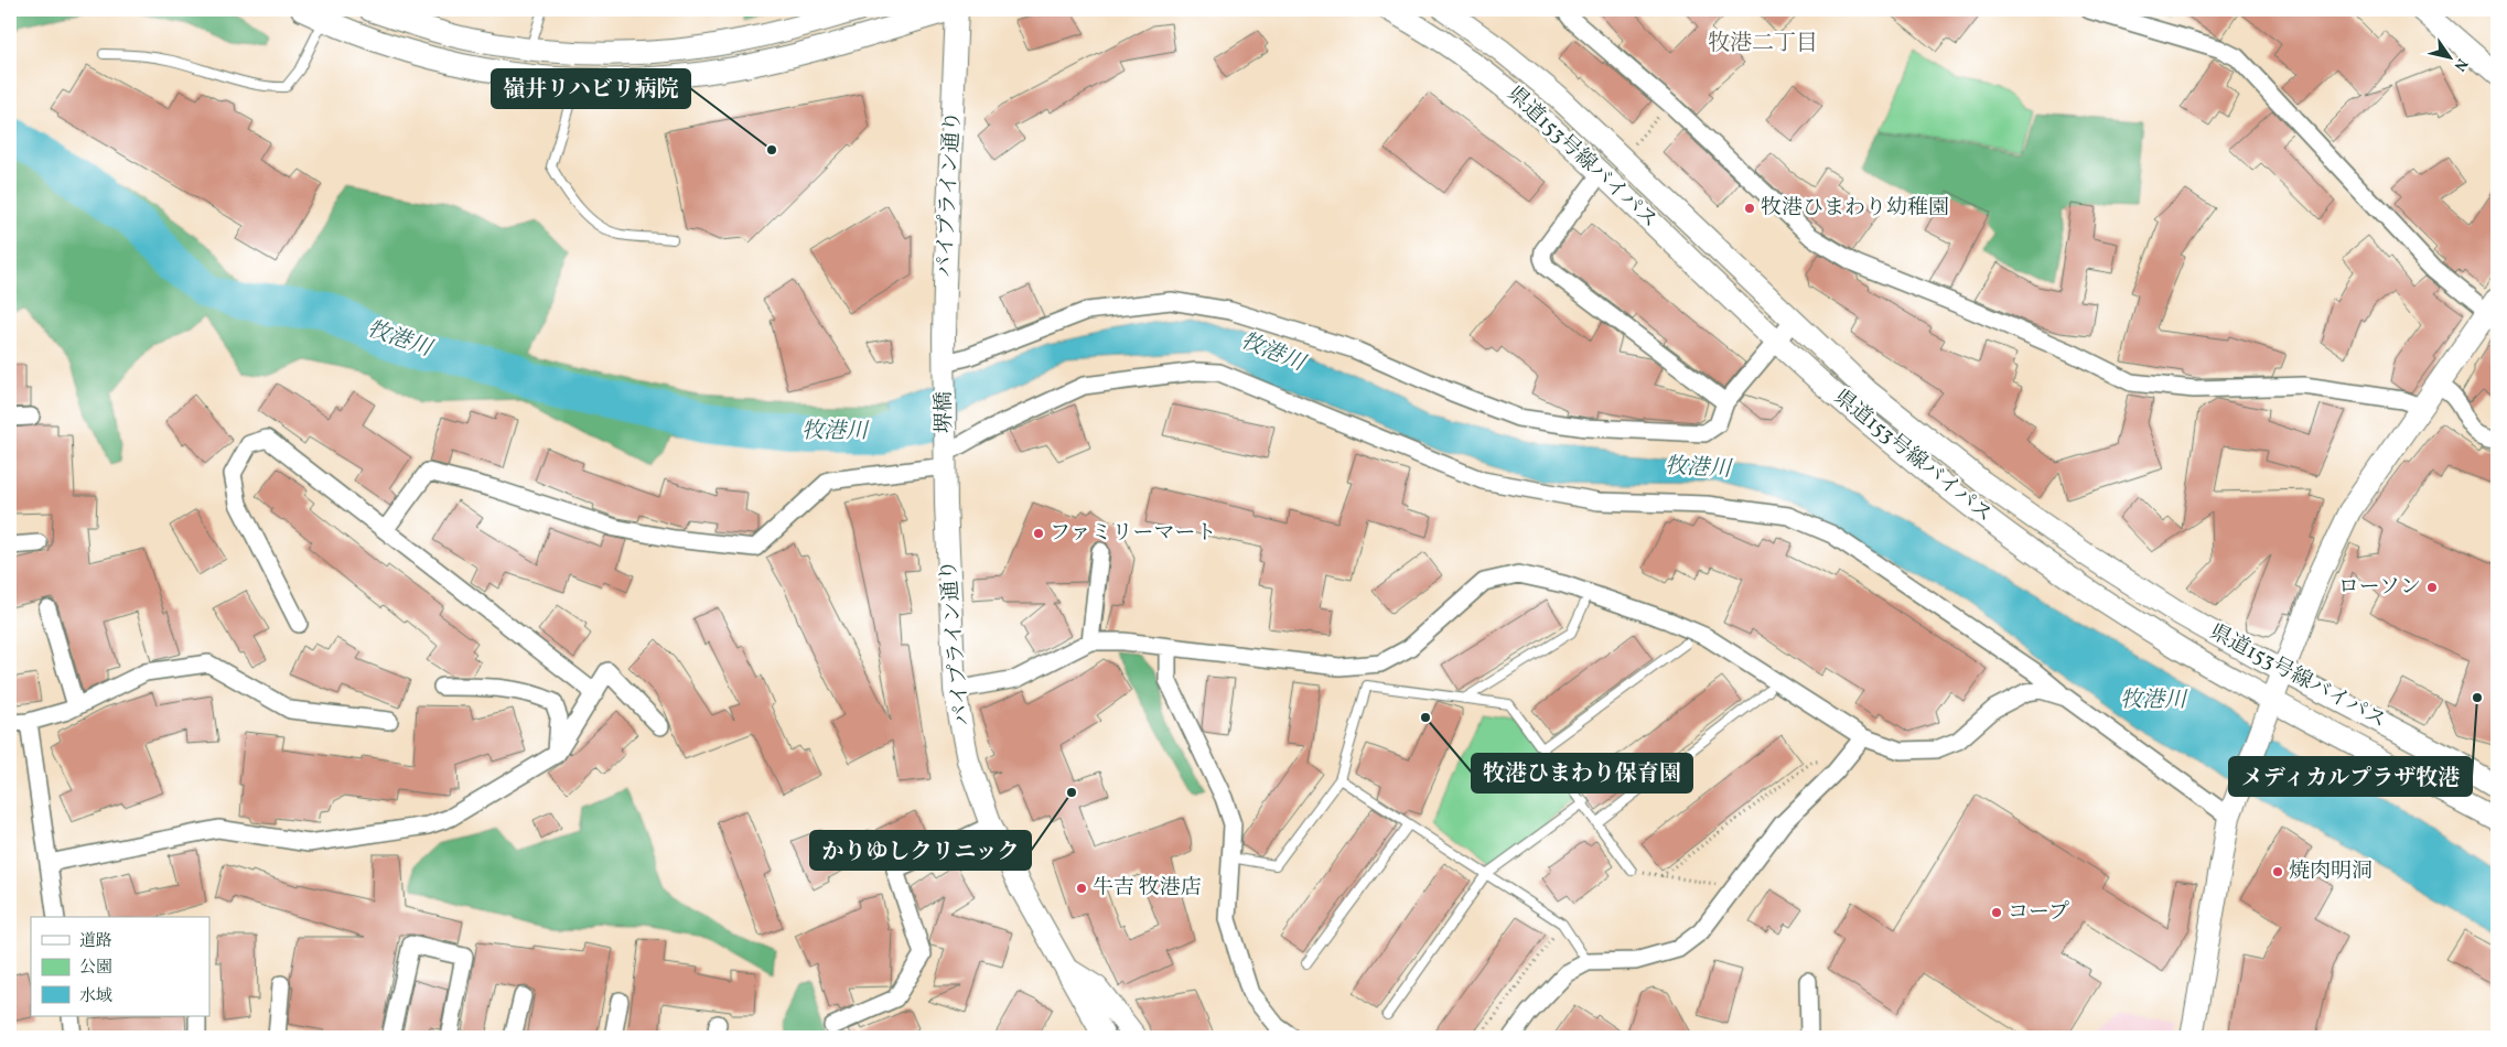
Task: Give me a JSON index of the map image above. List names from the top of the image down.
{
  "streets": {
    "main road": ["県道153号線バイパス", "パイプライン通り", "堺橋"]
  },
  "crossings": [
    ["パイプライン通り", "堺橋"]
  ],
  "districts": ["牧港二丁目"],
  "water": ["牧港川"],
  "places": [
    "嶺井リハビリ病院",
    "牧港ひまわり幼稚園",
    "ファミリーマート",
    "ローソン",
    "メディカルプラザ牧港",
    "牧港ひまわり保育園",
    "かりゆしクリニック",
    "焼肉明洞",
    "牛吉 牧港店",
    "コープ"
  ],
  "legend": ["道路", "公園", "水域"],
  "north": "bottom right"
}
